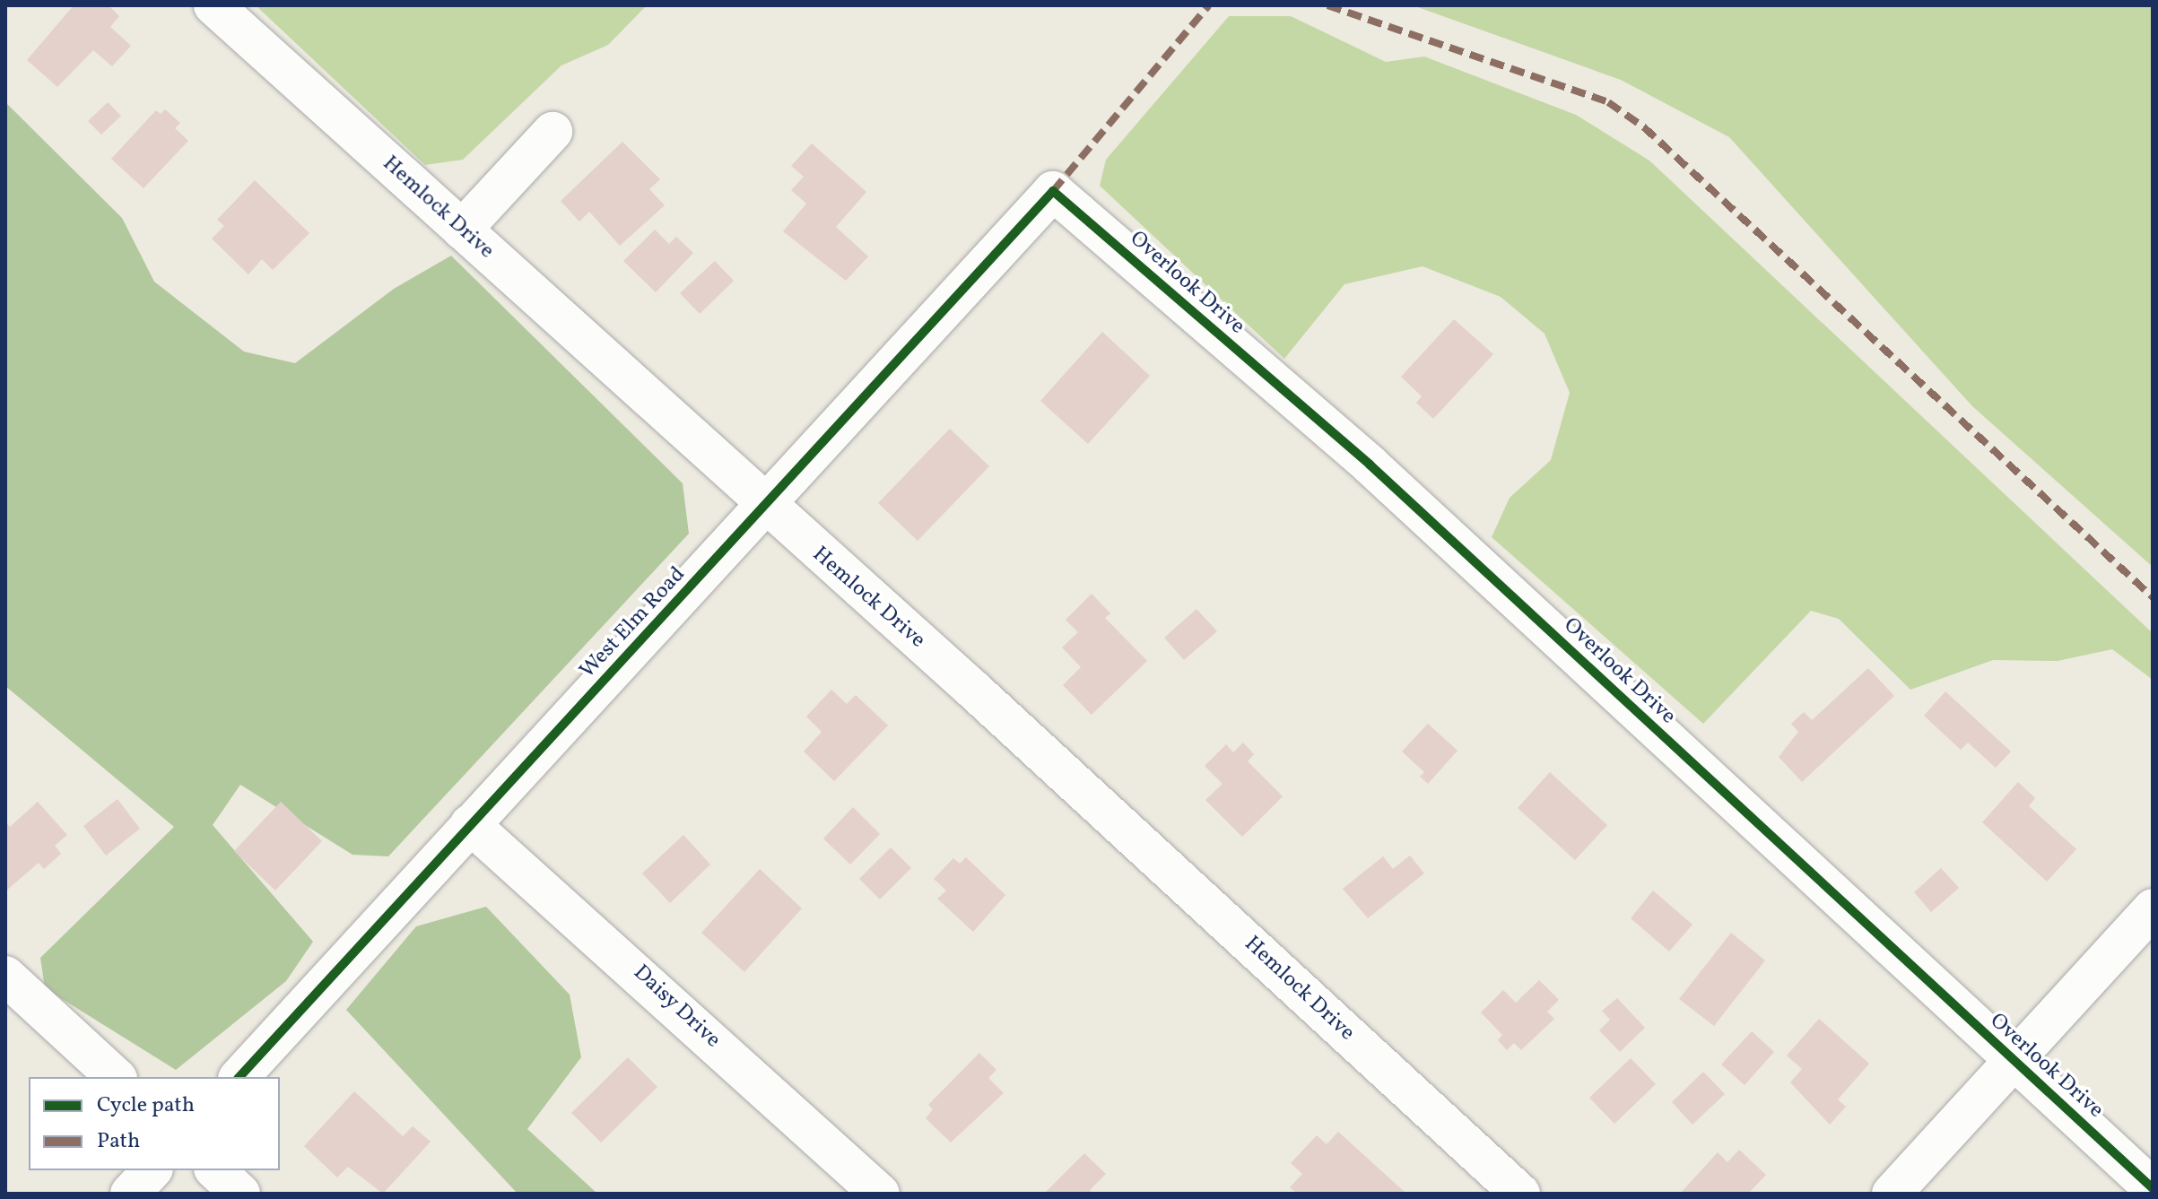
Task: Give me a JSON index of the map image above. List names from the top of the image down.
{
  "streets": {
    "street": [
      "Hemlock Drive",
      "Overlook Drive",
      "West Elm Road",
      "Daisy Drive"
    ]
  },
  "crossings": [
    ["Hemlock Drive", "West Elm Road"],
    ["Overlook Drive", "West Elm Road"],
    ["West Elm Road", "Daisy Drive"]
  ],
  "legend": ["Cycle path", "Path"]
}
